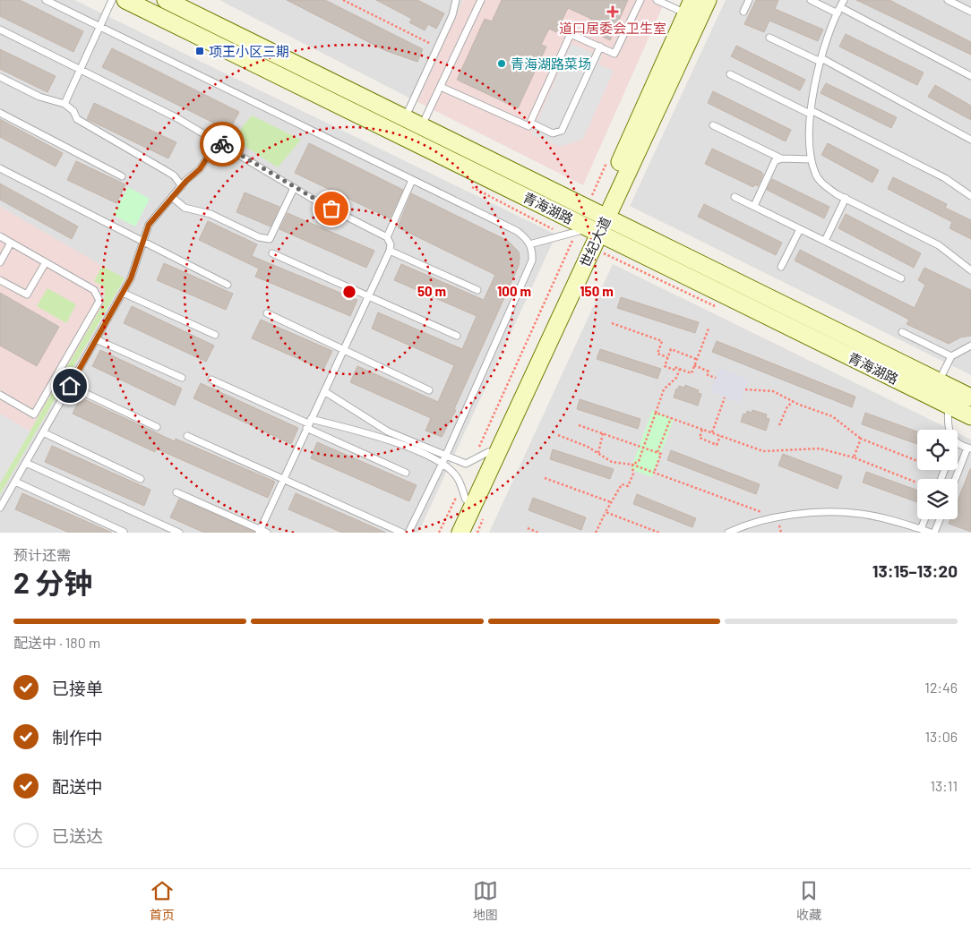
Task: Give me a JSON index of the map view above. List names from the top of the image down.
{
  "streets": {
    "main road": ["青海湖路", "世纪大道"]
  },
  "crossings": [
    ["青海湖路", "世纪大道"]
  ],
  "places": {
    "health": ["道口居委会卫生室"],
    "transit": ["项王小区三期"],
    "other": ["青海湖路菜场"]
  },
  "page": {
    "heading": ["2 分钟", "预计还需", "13:15–13:20"],
    "bar": "配送中 · 180 m",
    "list": [
      ["已接单", "12:46"],
      ["制作中", "13:06"],
      ["配送中", "13:11"],
      "已送达"
    ],
    "tabs": ["首页", "地图", "收藏"]
  },
  "rings": ["50 m", "100 m", "150 m"]
}
